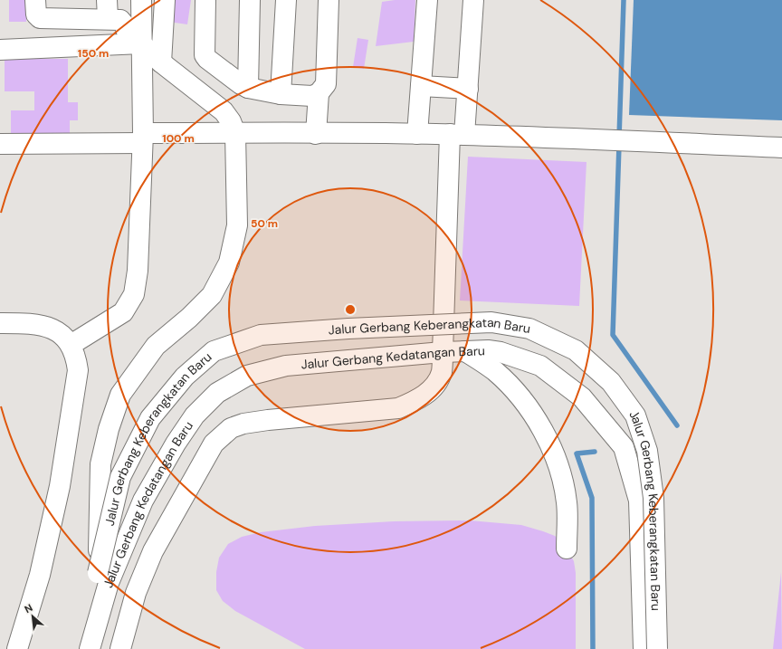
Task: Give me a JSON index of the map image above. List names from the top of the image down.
{
  "streets": {
    "street": ["Jalur Gerbang Keberangkatan Baru", "Jalur Gerbang Kedatangan Baru"]
  },
  "north": "top left",
  "rings": ["150 m", "100 m", "50 m"]
}
